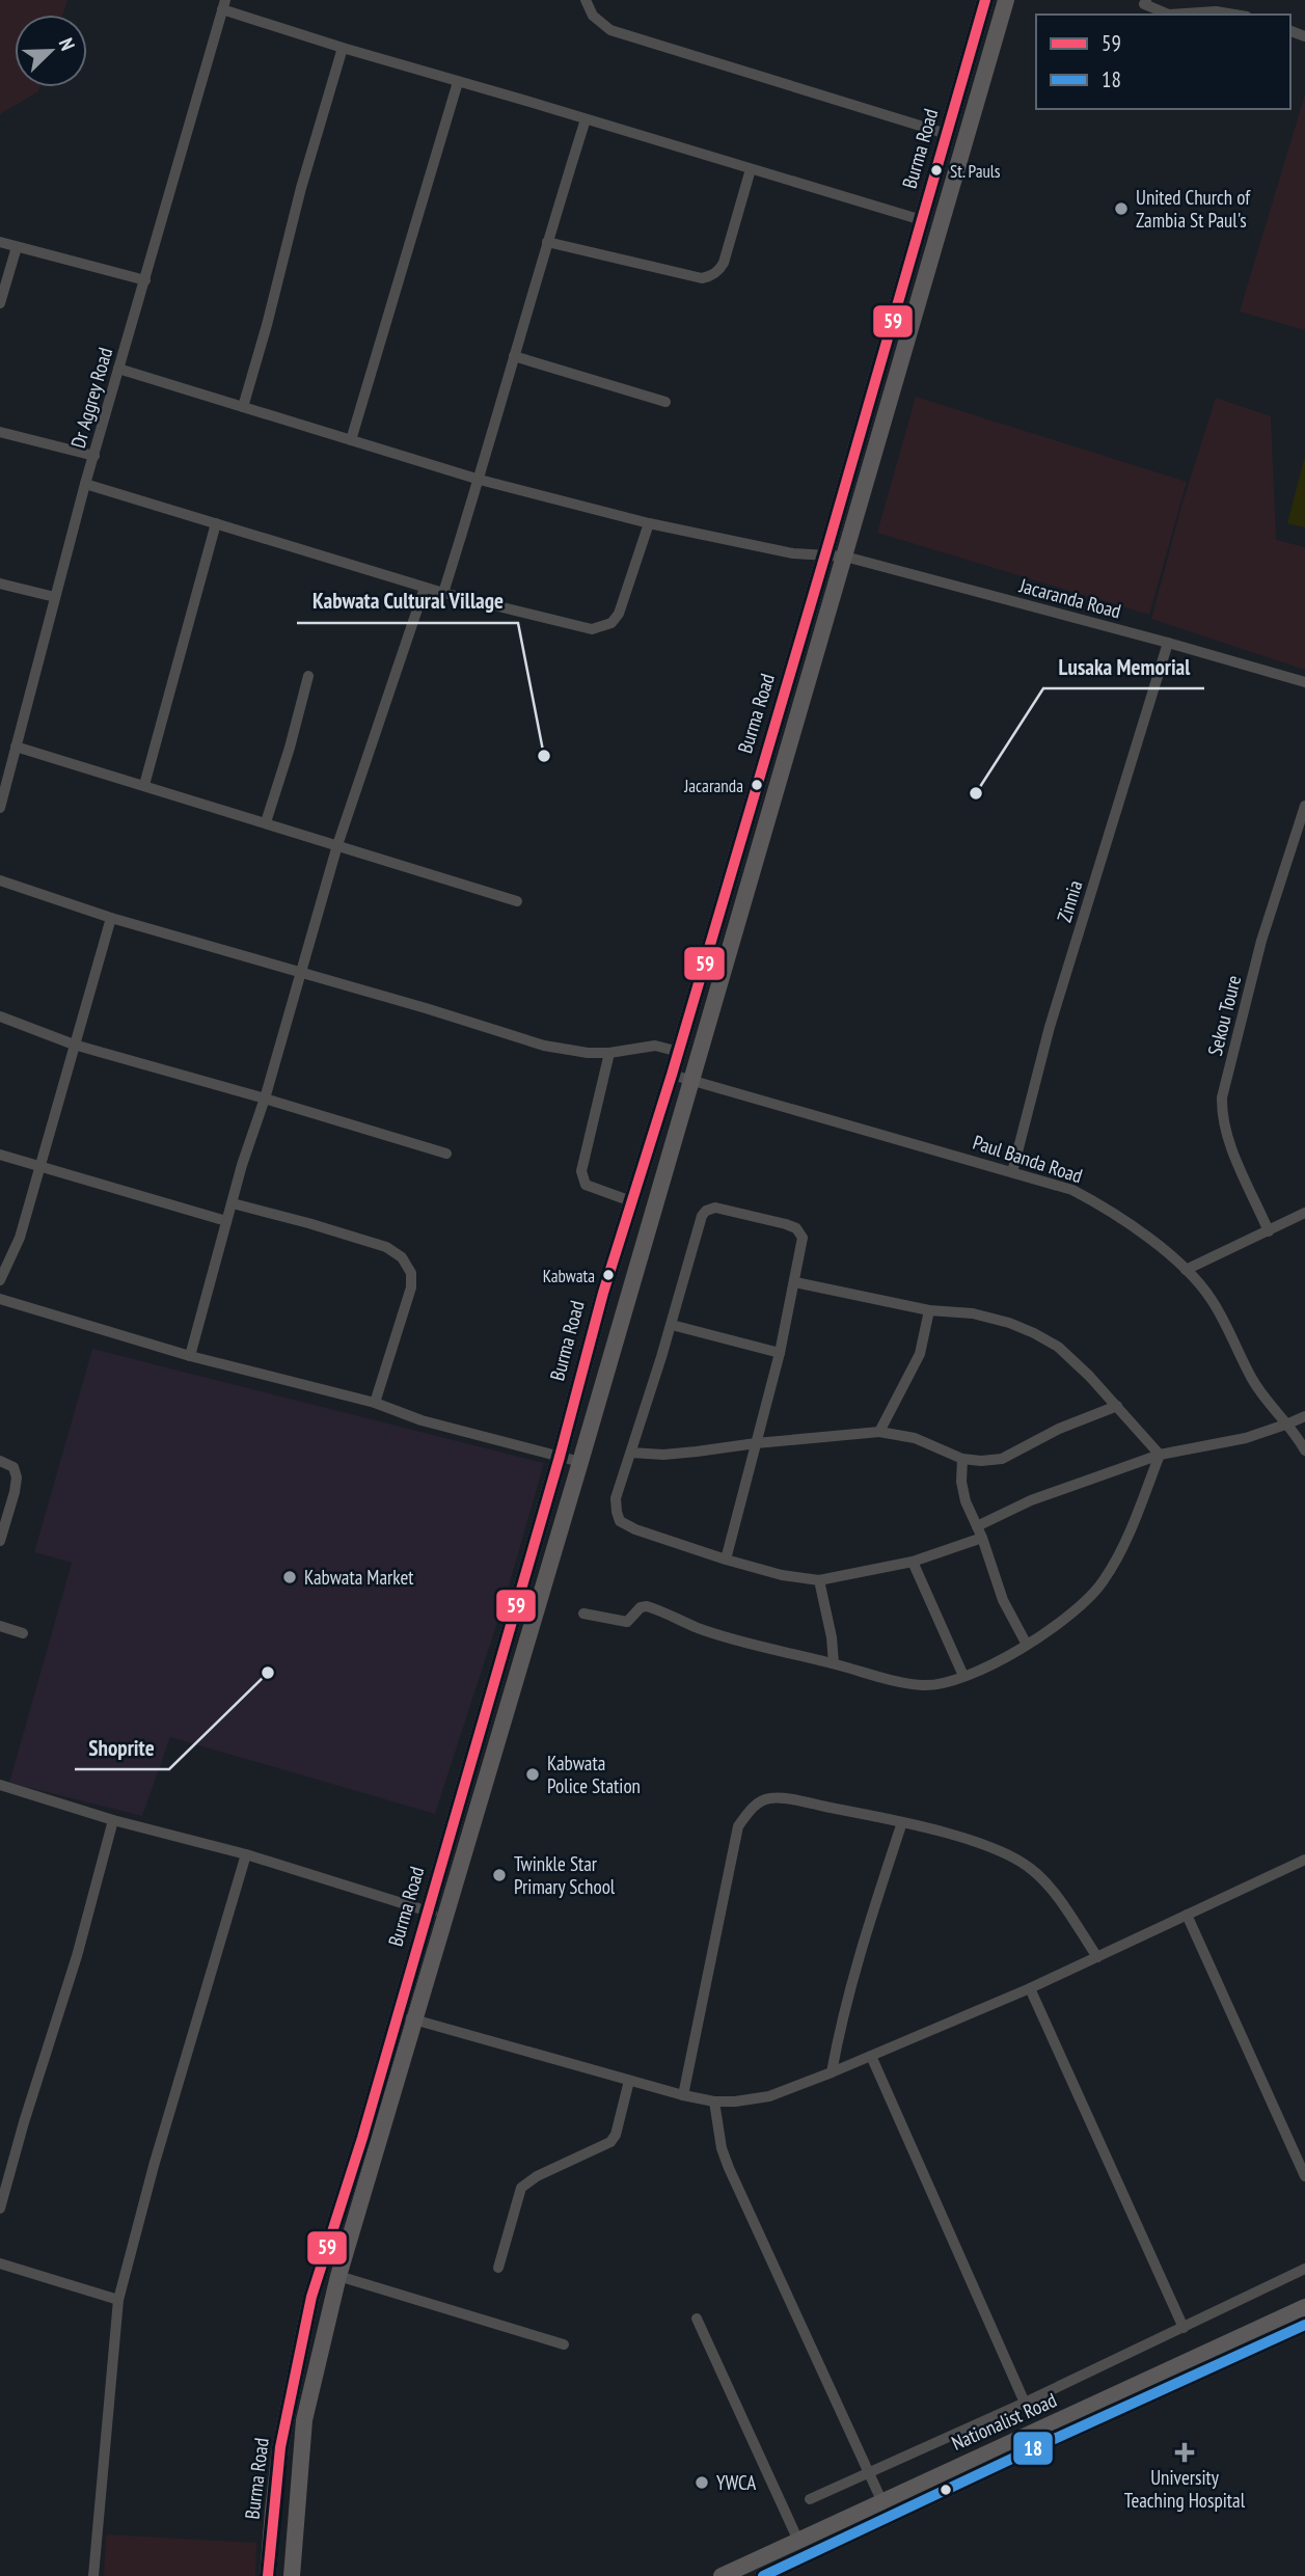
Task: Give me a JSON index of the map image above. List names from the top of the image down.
{
  "streets": {
    "main road": ["Burma Road", "Nationalist Road"],
    "street": [
      "Dr Aggrey Road",
      "Jacaranda Road",
      "Zinnia",
      "Sekou Toure",
      "Paul Banda Road"
    ]
  },
  "crossings": [
    ["Burma Road", "Jacaranda Road"],
    ["Burma Road", "Paul Banda Road"],
    ["Dr Aggrey Road", "Jacaranda Road"],
    ["Jacaranda Road", "Zinnia"],
    ["Zinnia", "Paul Banda Road"]
  ],
  "places": {
    "other": [
      "St. Pauls",
      "United Church of Zambia St Paul's",
      "Kabwata Cultural Village",
      "Jacaranda",
      "Lusaka Memorial",
      "Kabwata",
      "Kabwata Market",
      "Shoprite",
      "Kabwata Police Station",
      "Twinkle Star Primary School",
      "YWCA"
    ],
    "health": ["University Teaching Hospital"]
  },
  "lines": ["transit line 59", "transit line 18"],
  "legend": ["59", "18"],
  "north": "top right"
}
